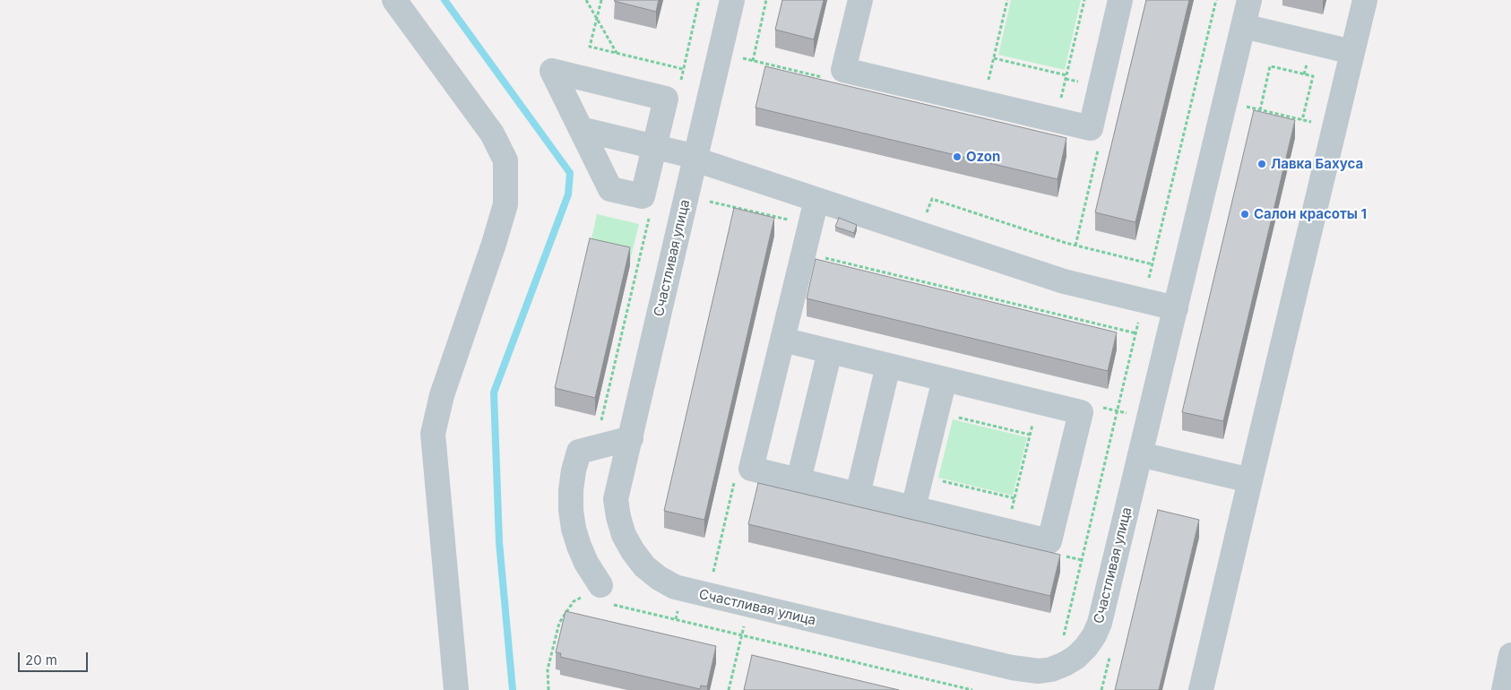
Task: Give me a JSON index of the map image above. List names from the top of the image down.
{
  "streets": {
    "street": ["Счастливая улица"]
  },
  "places": ["Ozon", "Лавка Бахуса", "Салон красоты 1"],
  "scale_bar": "20 m"
}
